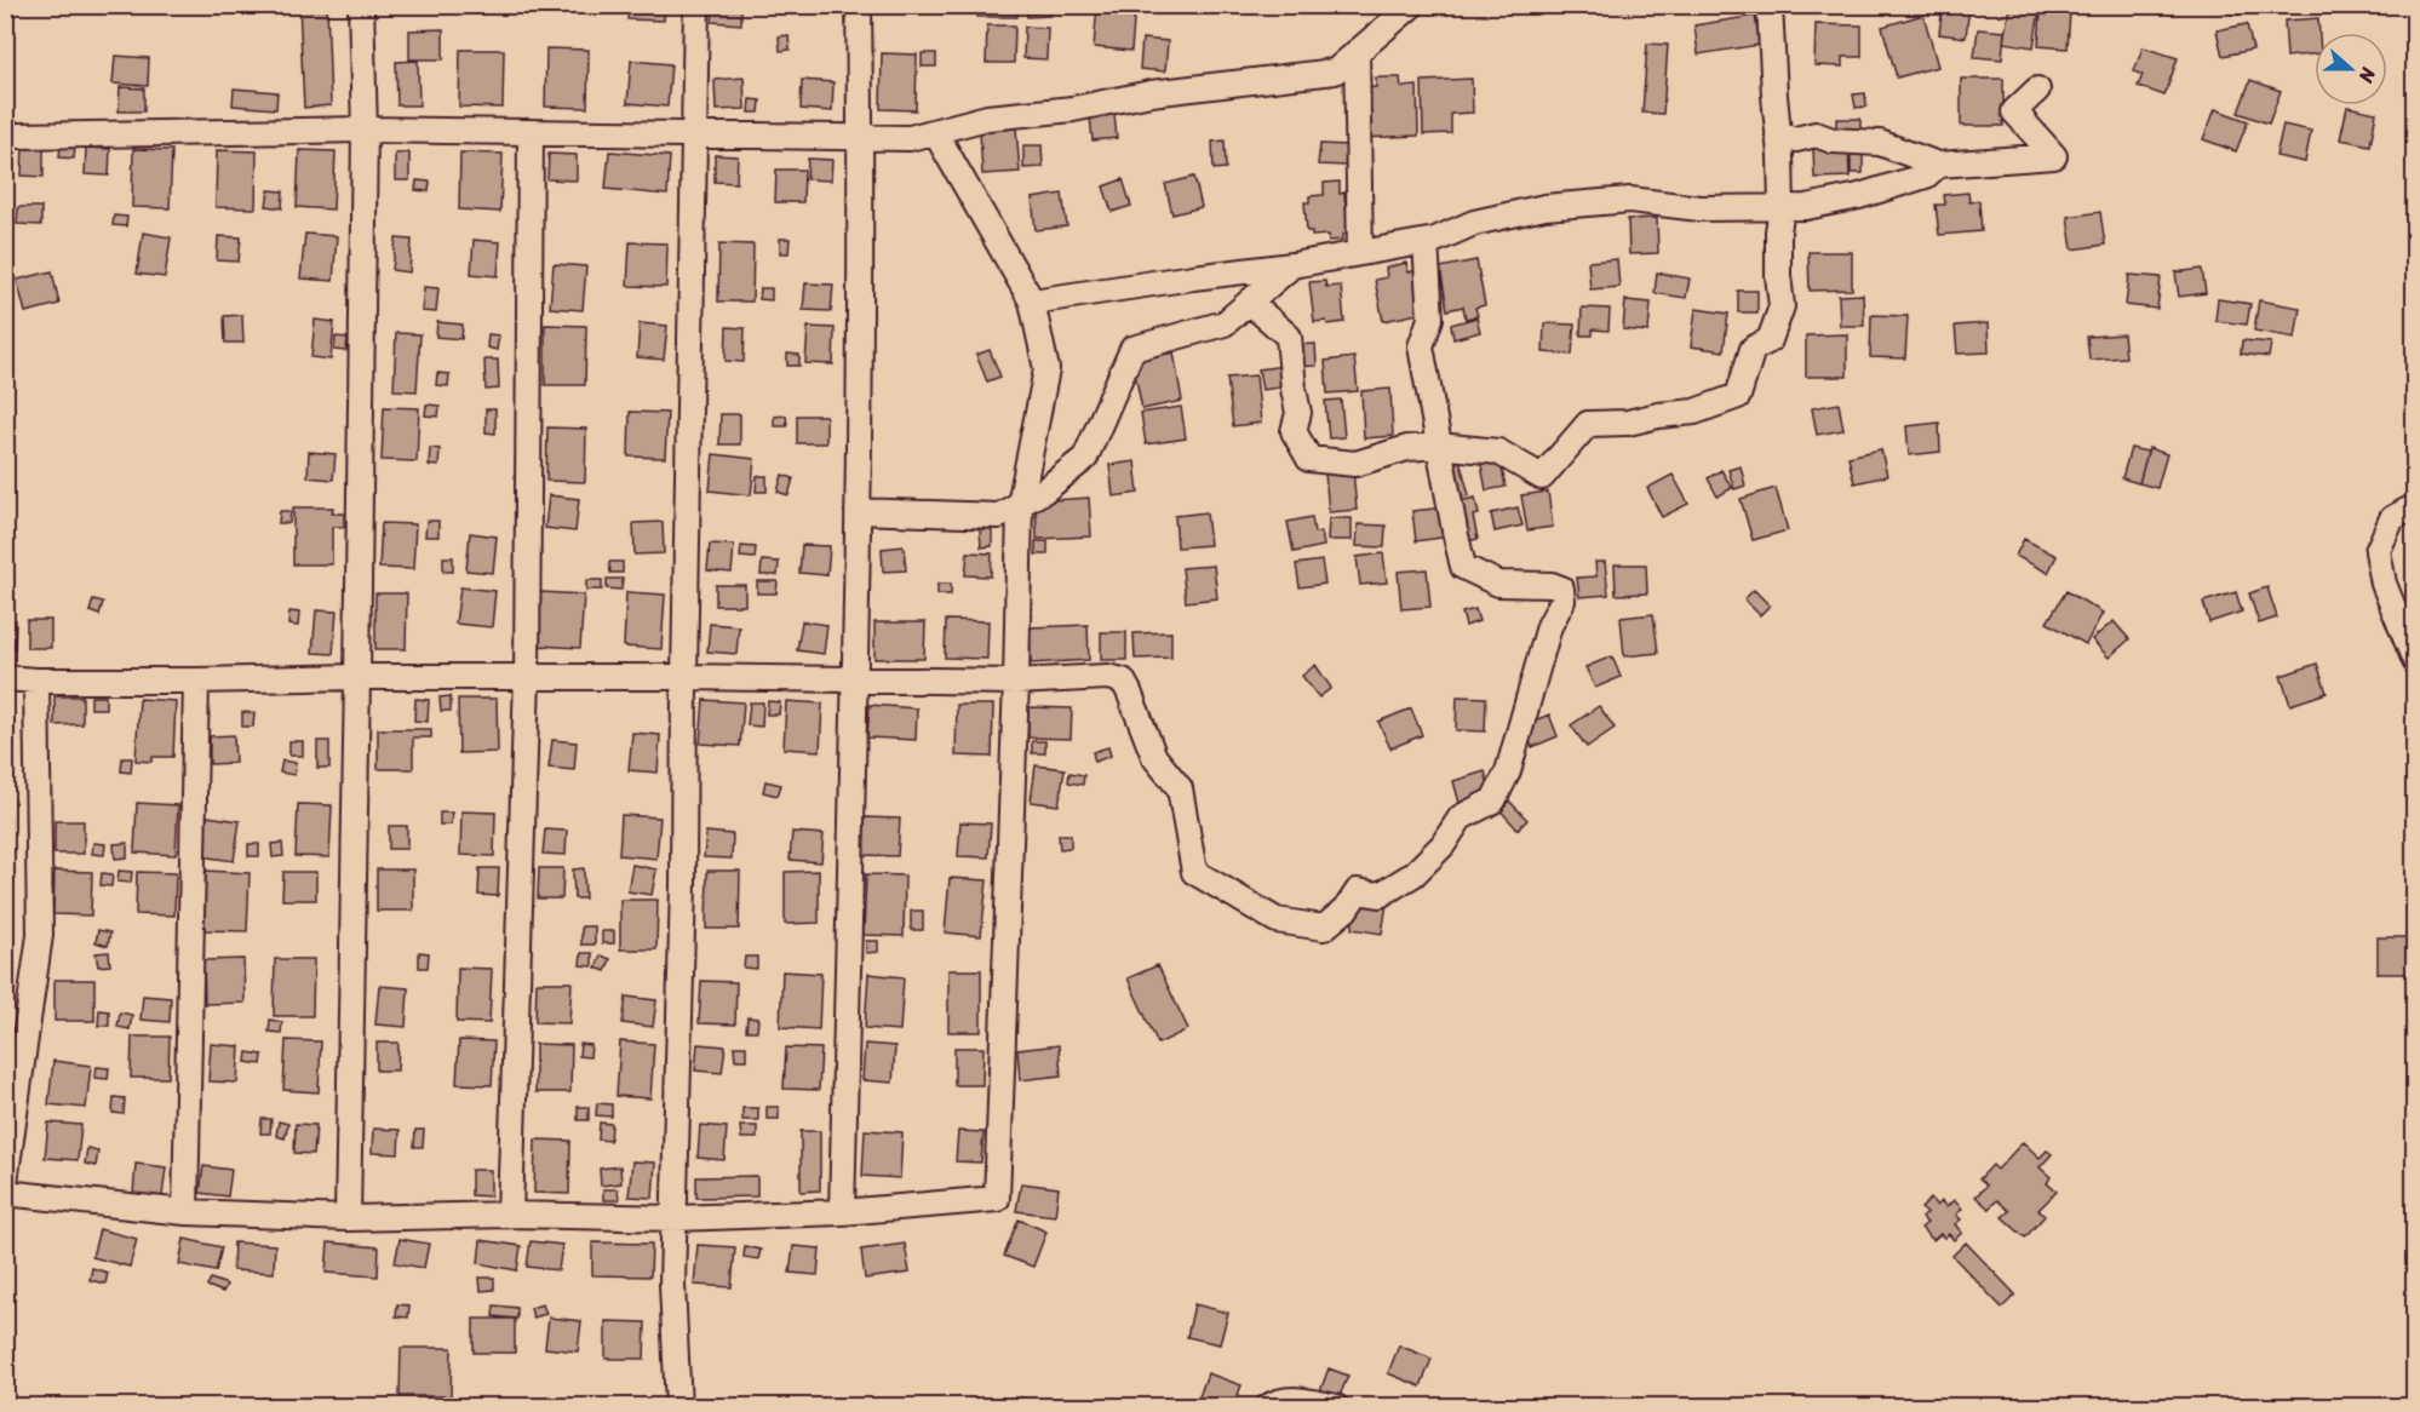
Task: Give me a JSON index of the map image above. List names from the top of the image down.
{
  "north": "right"
}
